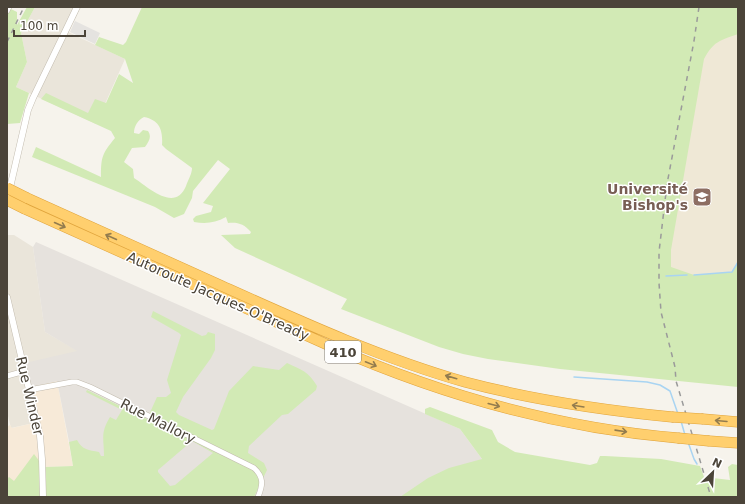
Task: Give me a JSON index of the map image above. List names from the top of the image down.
{
  "streets": {
    "highway": ["Autoroute Jacques-O'Bready", "410"],
    "street": ["Rue Winder", "Rue Mallory"]
  },
  "crossings": [
    ["Rue Winder", "Rue Mallory"]
  ],
  "places": {
    "school or university": ["Université Bishop's"]
  },
  "scale_bar": "100 m",
  "north": "top right"
}
